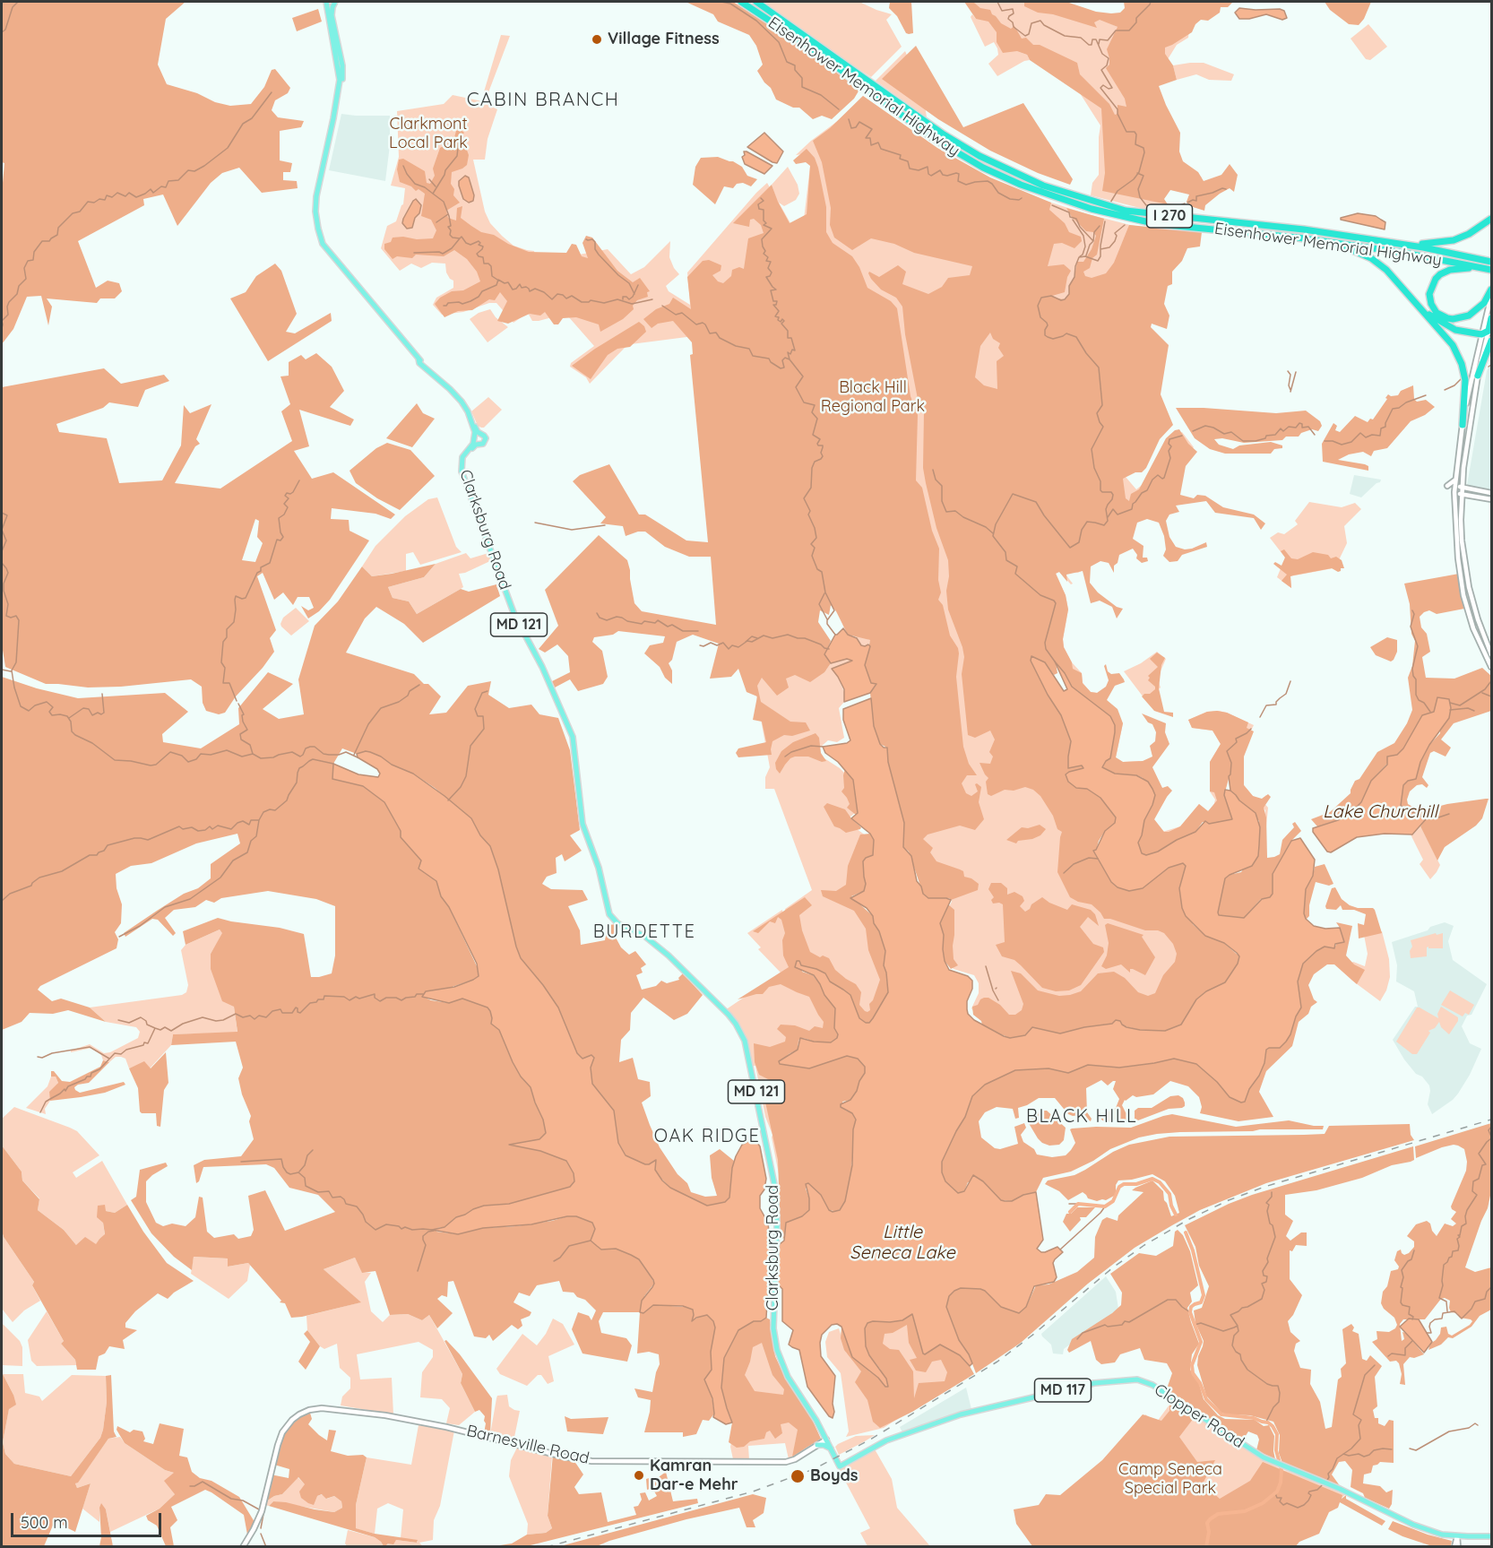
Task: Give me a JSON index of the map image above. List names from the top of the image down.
{
  "streets": {
    "highway": ["Eisenhower Memorial Highway", "I 270"],
    "main road": [
      "Clarksburg Road",
      "MD 121",
      "MD 117",
      "Clopper Road",
      "Barnesville Road"
    ]
  },
  "crossings": [
    ["Clarksburg Road", "Clopper Road"],
    ["Clarksburg Road", "Barnesville Road"]
  ],
  "districts": [
    "CABIN BRANCH",
    "BURDETTE",
    "BLACK HILL",
    "OAK RIDGE"
  ],
  "water": ["Lake Churchill", "Little Seneca Lake"],
  "parks": ["Clarkmont Local Park", "Black Hill Regional Park", "Camp Seneca Special Park"],
  "places": ["Village Fitness", "Kamran Dar-e Mehr", "Boyds"],
  "scale_bar": "500 m"
}
